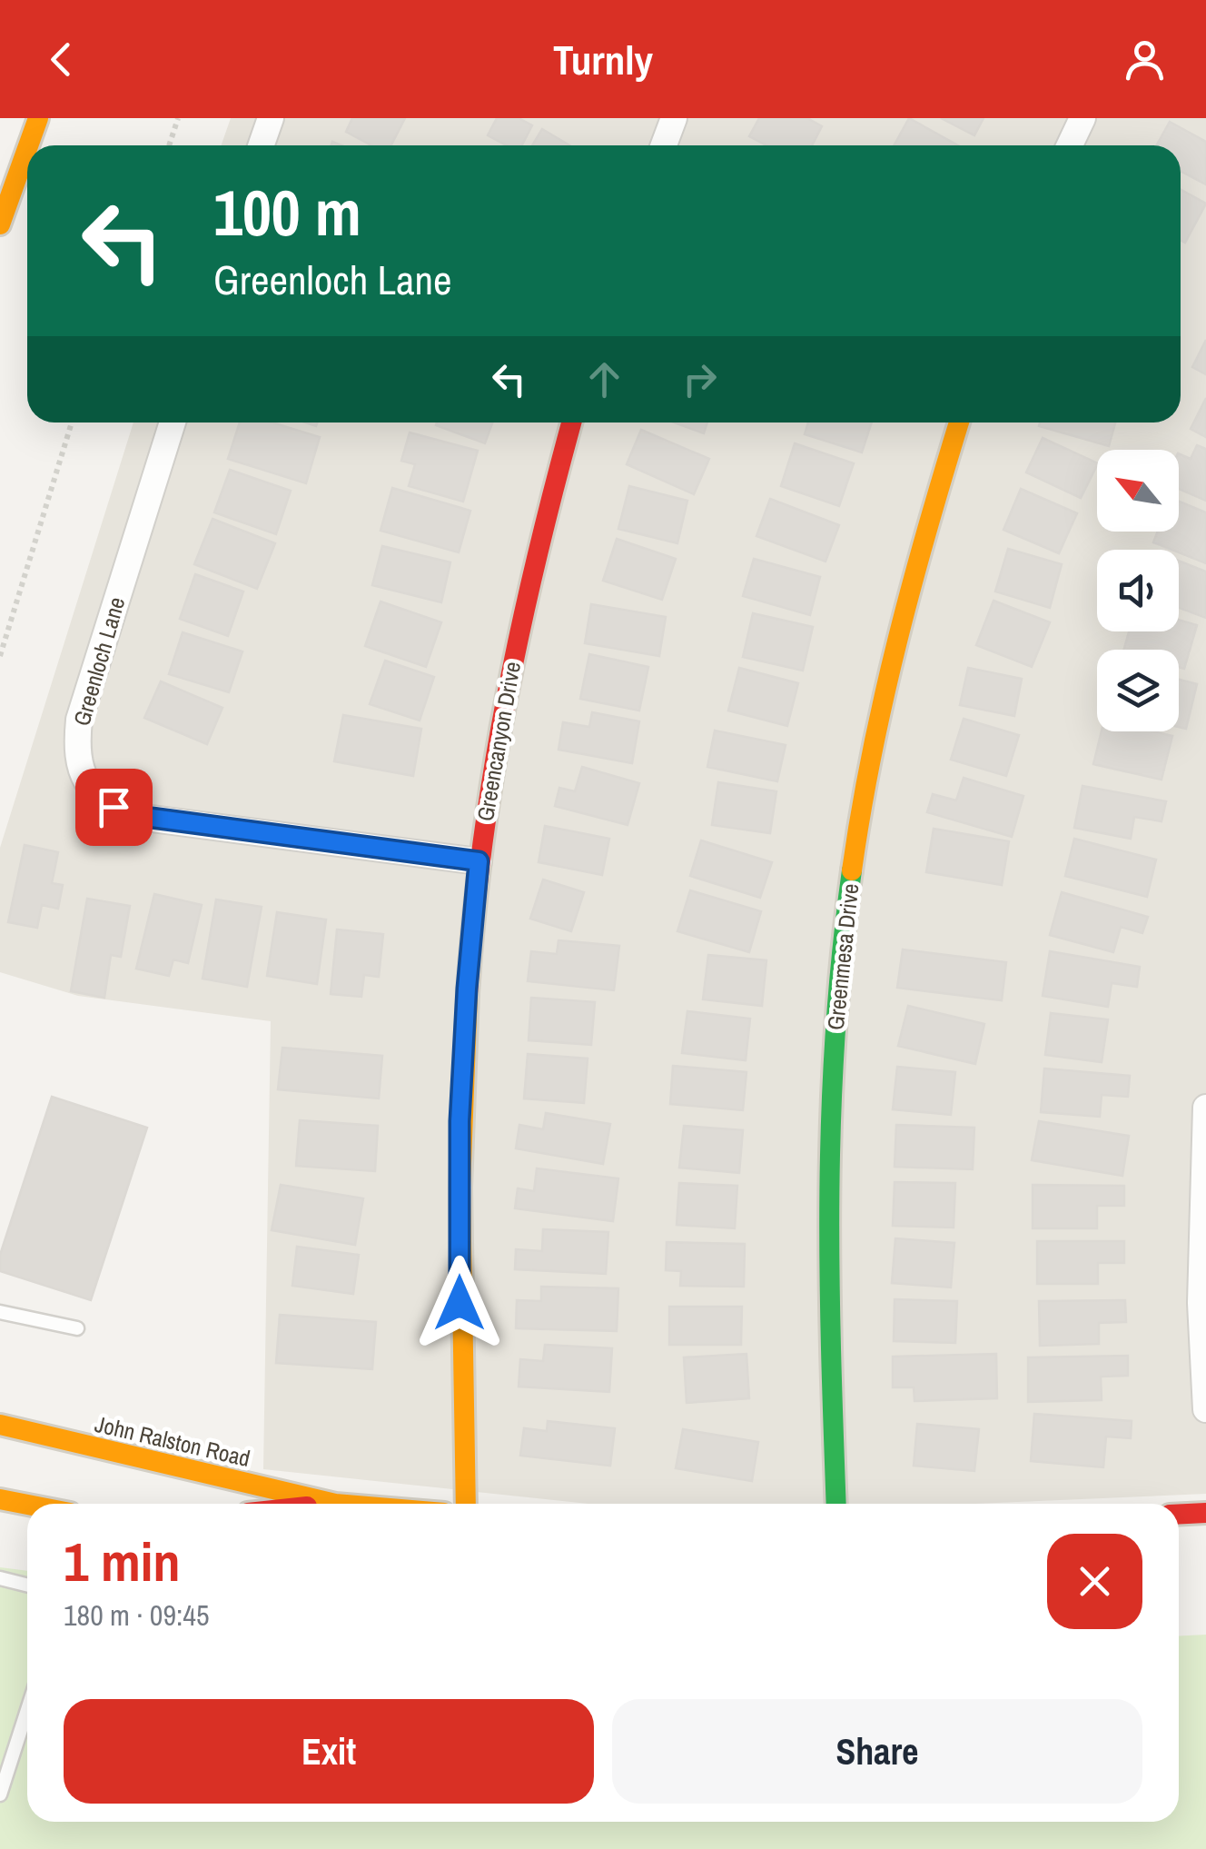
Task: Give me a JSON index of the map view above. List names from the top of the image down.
{
  "streets": {
    "street": [
      "Greenloch Lane",
      "Greencanyon Drive",
      "Greenmesa Drive",
      "John Ralston Road"
    ]
  },
  "crossings": [
    ["Greenloch Lane", "Greencanyon Drive"]
  ],
  "north": "top left",
  "page": {
    "header": "Turnly",
    "turn": ["100 m", "Greenloch Lane"],
    "heading": ["1 min", "180 m · 09:45"],
    "buttons": ["Exit", "Share"]
  }
}
